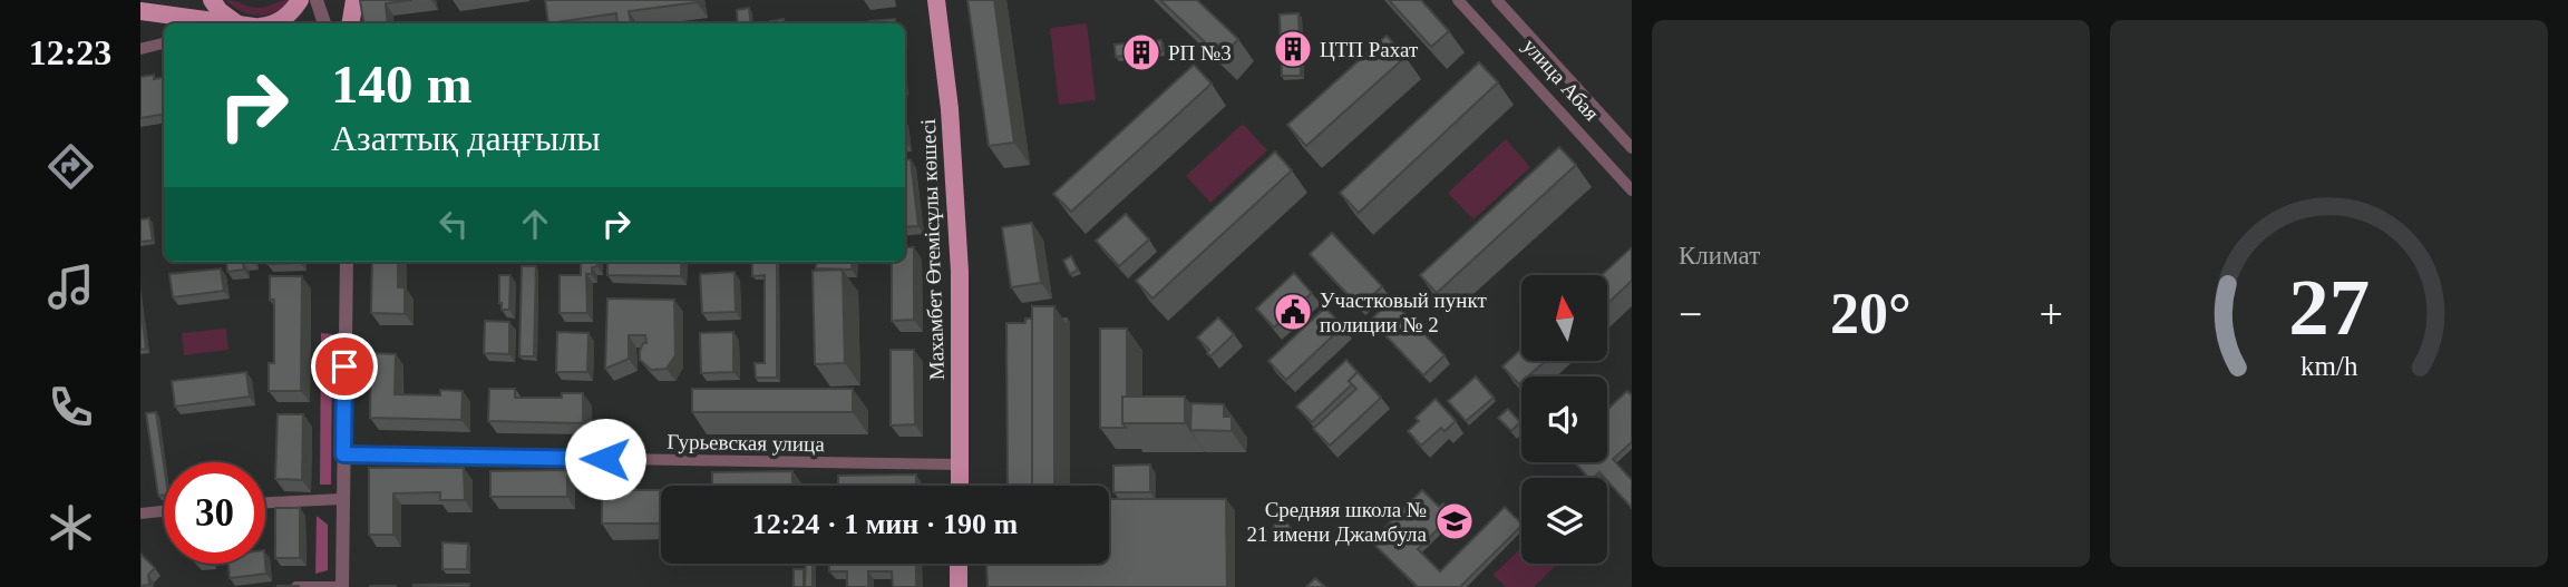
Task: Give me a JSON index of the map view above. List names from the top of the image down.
{
  "streets": {
    "main road": ["Махамбет Өтемісұлы көшесі"],
    "street": ["улица Абая", "Гурьевская улица"]
  },
  "crossings": [
    ["Махамбет Өтемісұлы көшесі", "Гурьевская улица"]
  ],
  "places": {
    "building": ["ЦТП Рахат", "РП №3"],
    "public building": ["Участковый пункт полиции № 2"],
    "school or university": ["Средняя школа № 21 имени Джамбула"]
  },
  "north": "top",
  "page": {
    "tabs": "12:23",
    "tile": "Климат",
    "turn": ["140 m", "Азаттық даңғылы"],
    "heat": ["−", "20°", "+"],
    "limit": "30",
    "trip": "12:24 · 1 мин · 190 m",
    "gauge": ["27", "km/h"]
  }
}
